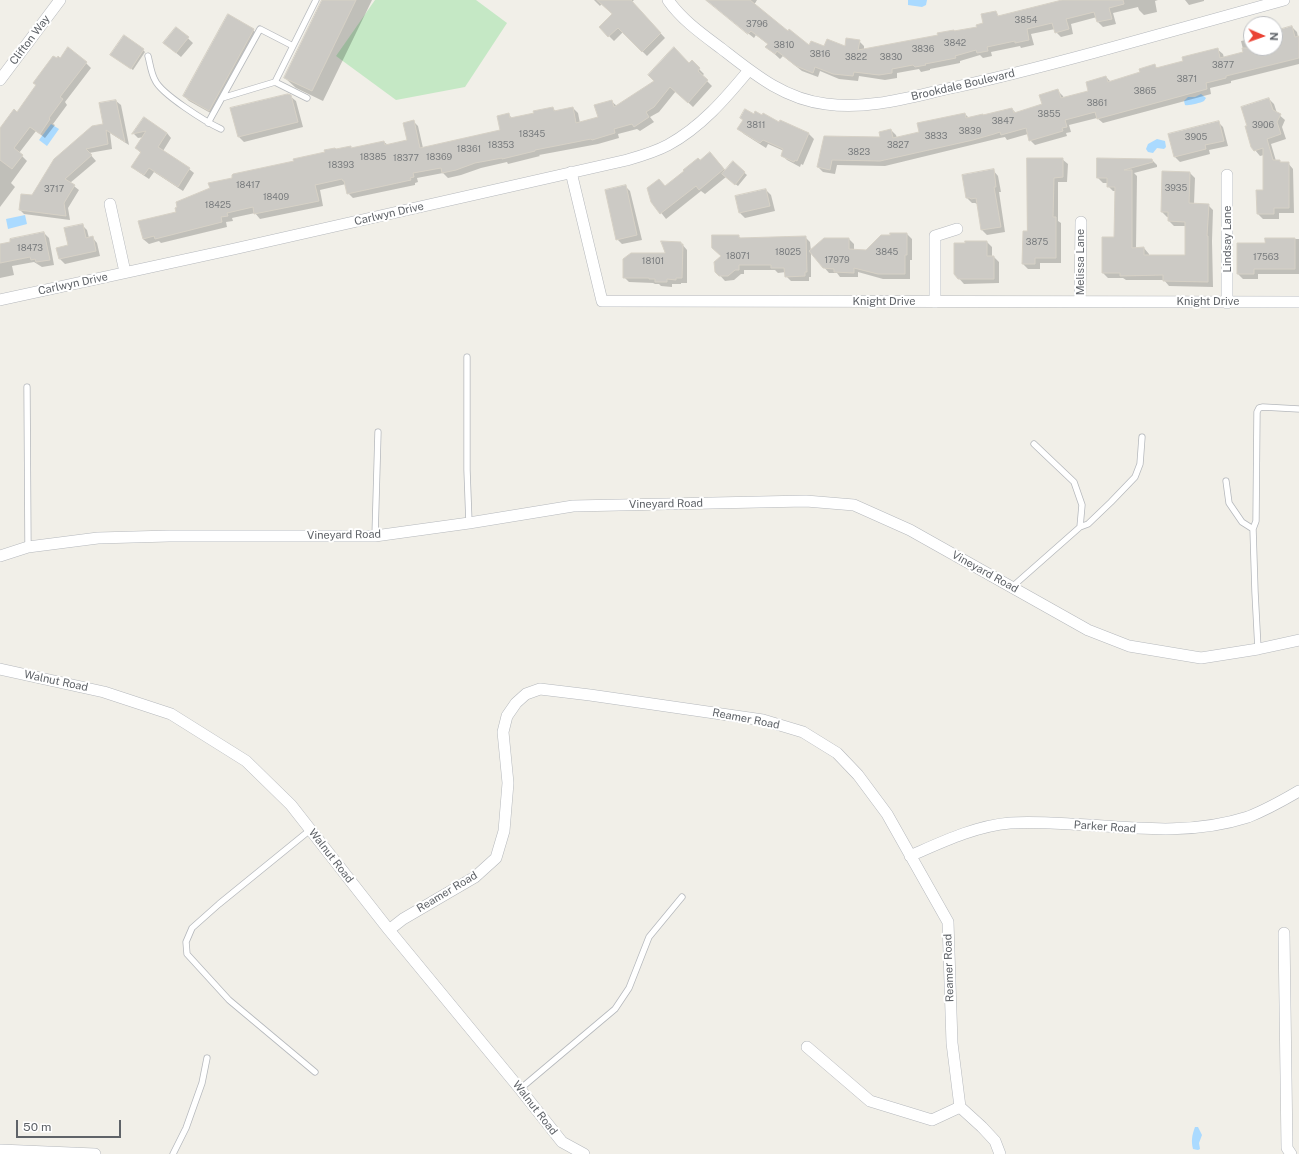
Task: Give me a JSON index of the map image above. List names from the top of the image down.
{
  "streets": {
    "street": [
      "Clifton Way",
      "Brookdale Boulevard",
      "Carlwyn Drive",
      "Lindsay Lane",
      "Melissa Lane",
      "Knight Drive",
      "Vineyard Road",
      "Walnut Road",
      "Reamer Road",
      "Parker Road"
    ]
  },
  "crossings": [
    ["Brookdale Boulevard", "Carlwyn Drive"],
    ["Carlwyn Drive", "Knight Drive"],
    ["Lindsay Lane", "Knight Drive"],
    ["Melissa Lane", "Knight Drive"],
    ["Walnut Road", "Reamer Road"],
    ["Reamer Road", "Parker Road"]
  ],
  "house_numbers": [
    "3854",
    "3796",
    "3842",
    "3810",
    "3836",
    "3816",
    "3822",
    "3830",
    "3877",
    "3871",
    "3865",
    "3861",
    "3855",
    "3847",
    "3811",
    "3906",
    "3839",
    "18345",
    "3833",
    "3905",
    "18353",
    "3827",
    "18361",
    "3823",
    "18385",
    "18369",
    "18377",
    "18393",
    "18417",
    "3935",
    "3717",
    "18409",
    "18425",
    "3875",
    "18473",
    "18025",
    "3845",
    "18071",
    "17563",
    "17979",
    "18101"
  ],
  "scale_bar": "50 m",
  "north": "right"
}
